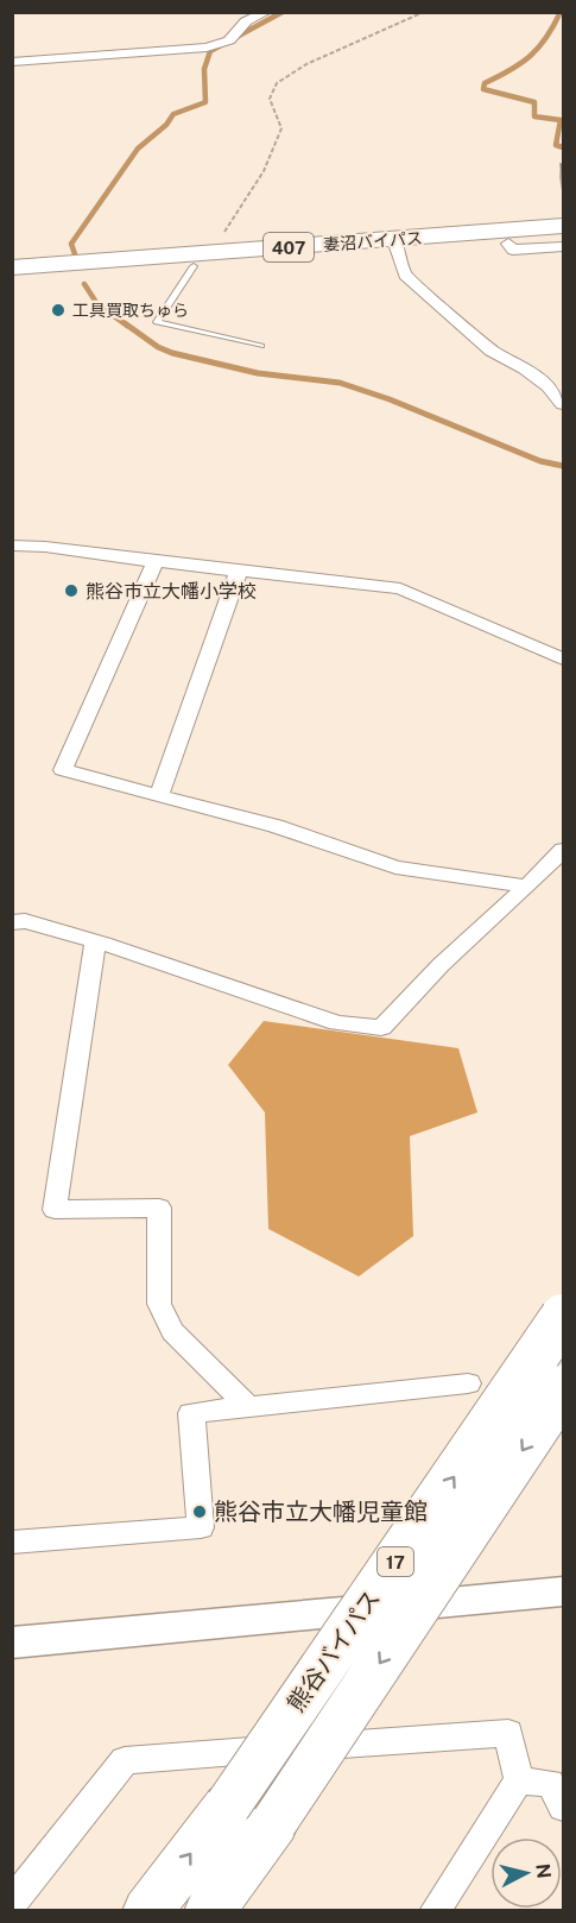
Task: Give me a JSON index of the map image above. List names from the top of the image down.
{
  "streets": {
    "highway": [
      "妻沼バイパス",
      "407",
      "17",
      "熊谷バイパス"
    ]
  },
  "places": ["工具買取ちゅら", "熊谷市立大幡小学校", "熊谷市立大幡児童館"],
  "north": "right"
}
